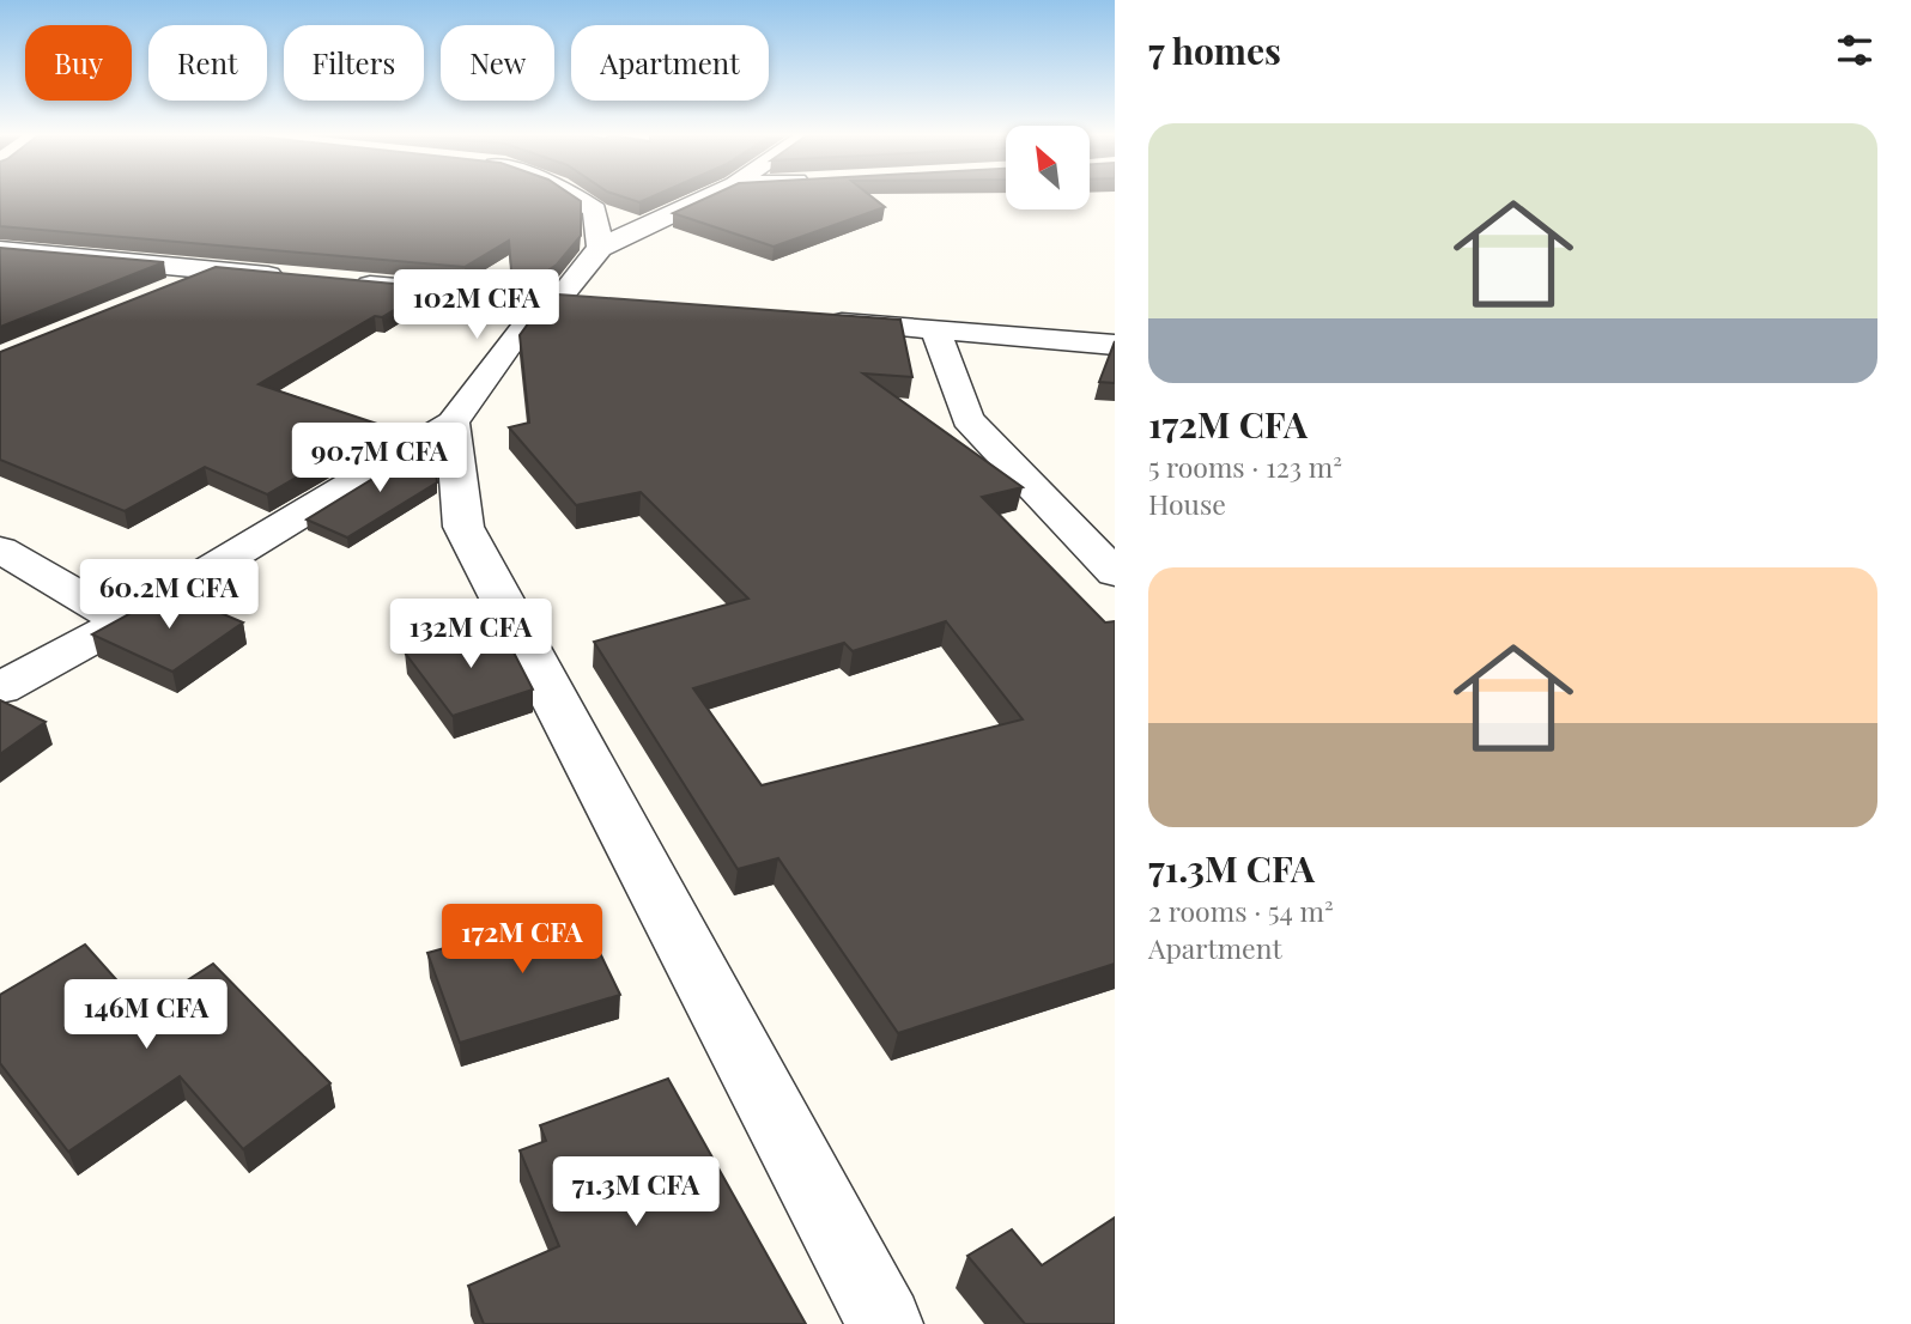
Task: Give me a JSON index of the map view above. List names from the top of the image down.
{
  "north": "top left",
  "page": {
    "heading": "7 homes",
    "chip": [
      "Buy",
      "Rent",
      "Filters",
      "New",
      "Apartment"
    ],
    "list": [
      {
        "name": "172M CFA",
        "note": "5 rooms · 123 m² · House"
      },
      {
        "name": "71.3M CFA",
        "note": "2 rooms · 54 m² · Apartment"
      }
    ],
    "price": [
      "102M CFA",
      "90.7M CFA",
      "60.2M CFA",
      "132M CFA",
      "172M CFA",
      "146M CFA",
      "71.3M CFA"
    ]
  }
}
